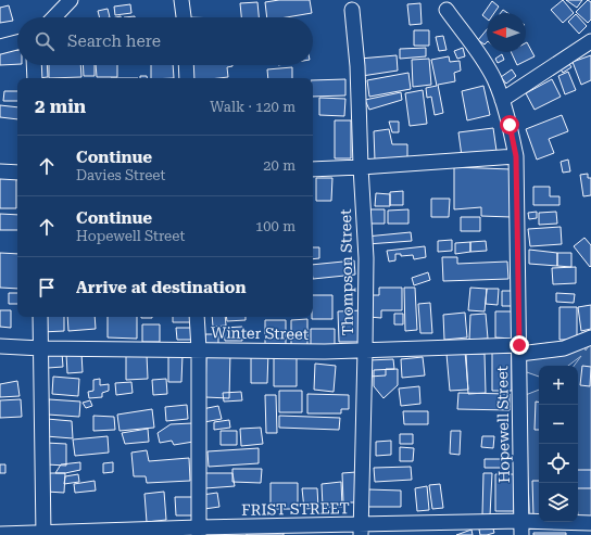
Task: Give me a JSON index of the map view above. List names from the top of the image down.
{
  "streets": {
    "street": [
      "Thompson Street",
      "Winter Street",
      "Hopewell Street",
      "FRIST STREET"
    ]
  },
  "crossings": [
    ["Thompson Street", "Winter Street"],
    ["Thompson Street", "FRIST STREET"],
    ["Winter Street", "Hopewell Street"],
    ["Hopewell Street", "FRIST STREET"]
  ],
  "north": "left",
  "page": {
    "search": "Search here",
    "heading": ["2 min", "Walk · 120 m"],
    "list": [
      ["Continue", "Davies Street", "20 m"],
      ["Continue", "Hopewell Street", "100 m"],
      "Arrive at destination"
    ],
    "map_buttons": ["+", "−"]
  }
}
